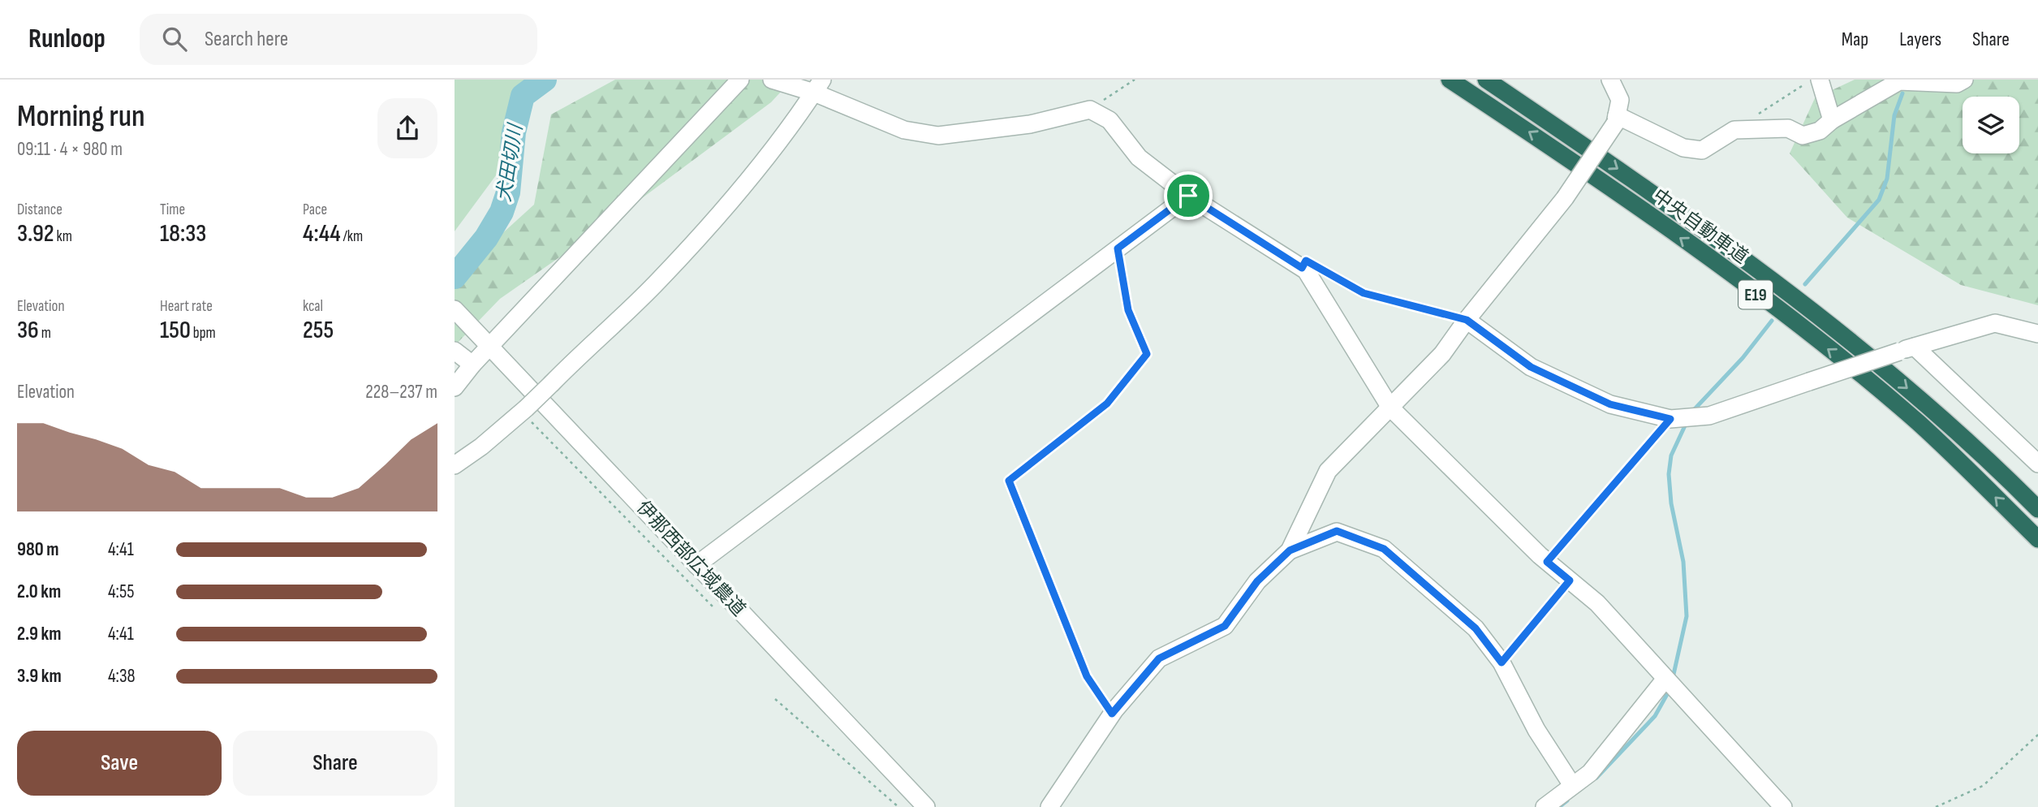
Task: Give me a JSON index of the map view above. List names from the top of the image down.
{
  "streets": {
    "highway": ["中央自動車道", "E19"],
    "street": ["伊那西部広域農道"]
  },
  "water": ["犬田切川"],
  "page": {
    "header": "Runloop",
    "search": "Search here",
    "nav": ["Map", "Layers", "Share"],
    "heading": ["Morning run", "09:11 · 4 × 980 m"],
    "stats": [
      ["Distance", "3.92 km"],
      ["Time", "18:33"],
      ["Pace", "4:44 /km"],
      ["Elevation", "36 m"],
      ["Heart rate", "150 bpm"],
      ["kcal", "255"]
    ],
    "chart": ["Elevation", "228–237 m"],
    "list": [
      {
        "name": "980 m",
        "note": "4:41"
      },
      {
        "name": "2.0 km",
        "note": "4:55"
      },
      {
        "name": "2.9 km",
        "note": "4:41"
      },
      {
        "name": "3.9 km",
        "note": "4:38"
      }
    ],
    "buttons": ["Save", "Share"]
  }
}
